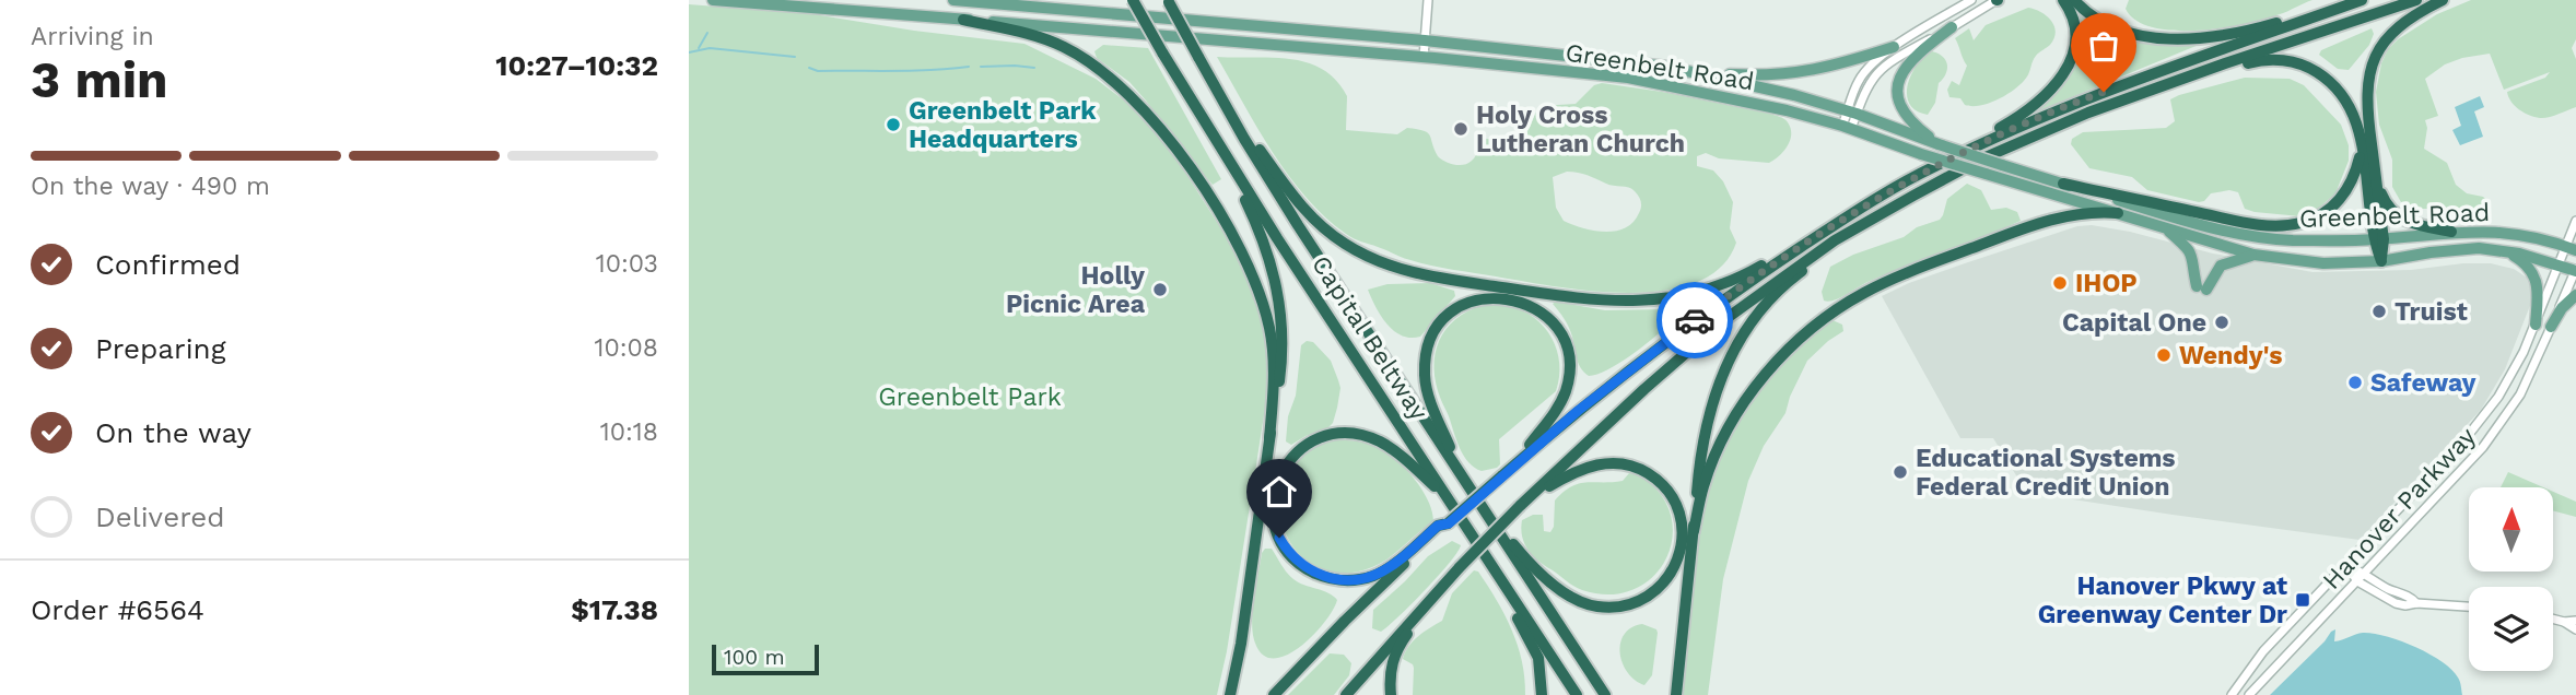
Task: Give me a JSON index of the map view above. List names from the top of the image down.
{
  "streets": {
    "highway": ["Capital Beltway"],
    "main road": ["Greenbelt Road"],
    "street": ["Hanover Parkway"]
  },
  "crossings": [
    ["Greenbelt Road", "Hanover Parkway"]
  ],
  "parks": ["Greenbelt Park"],
  "places": {
    "other": [
      "Greenbelt Park Headquarters",
      "Holy Cross Lutheran Church",
      "IHOP",
      "Holly Picnic Area",
      "Truist",
      "Capital One",
      "Wendy's",
      "Safeway",
      "Educational Systems Federal Credit Union"
    ],
    "transit": ["Hanover Pkwy at Greenway Center Dr"]
  },
  "scale_bar": "100 m",
  "north": "top",
  "page": {
    "heading": ["3 min", "Arriving in", "10:27–10:32"],
    "panel": ["Order #6564", "$17.38"],
    "bar": "On the way · 490 m",
    "list": [
      ["Confirmed", "10:03"],
      ["Preparing", "10:08"],
      ["On the way", "10:18"],
      "Delivered"
    ],
    "scale": "100 m"
  }
}
